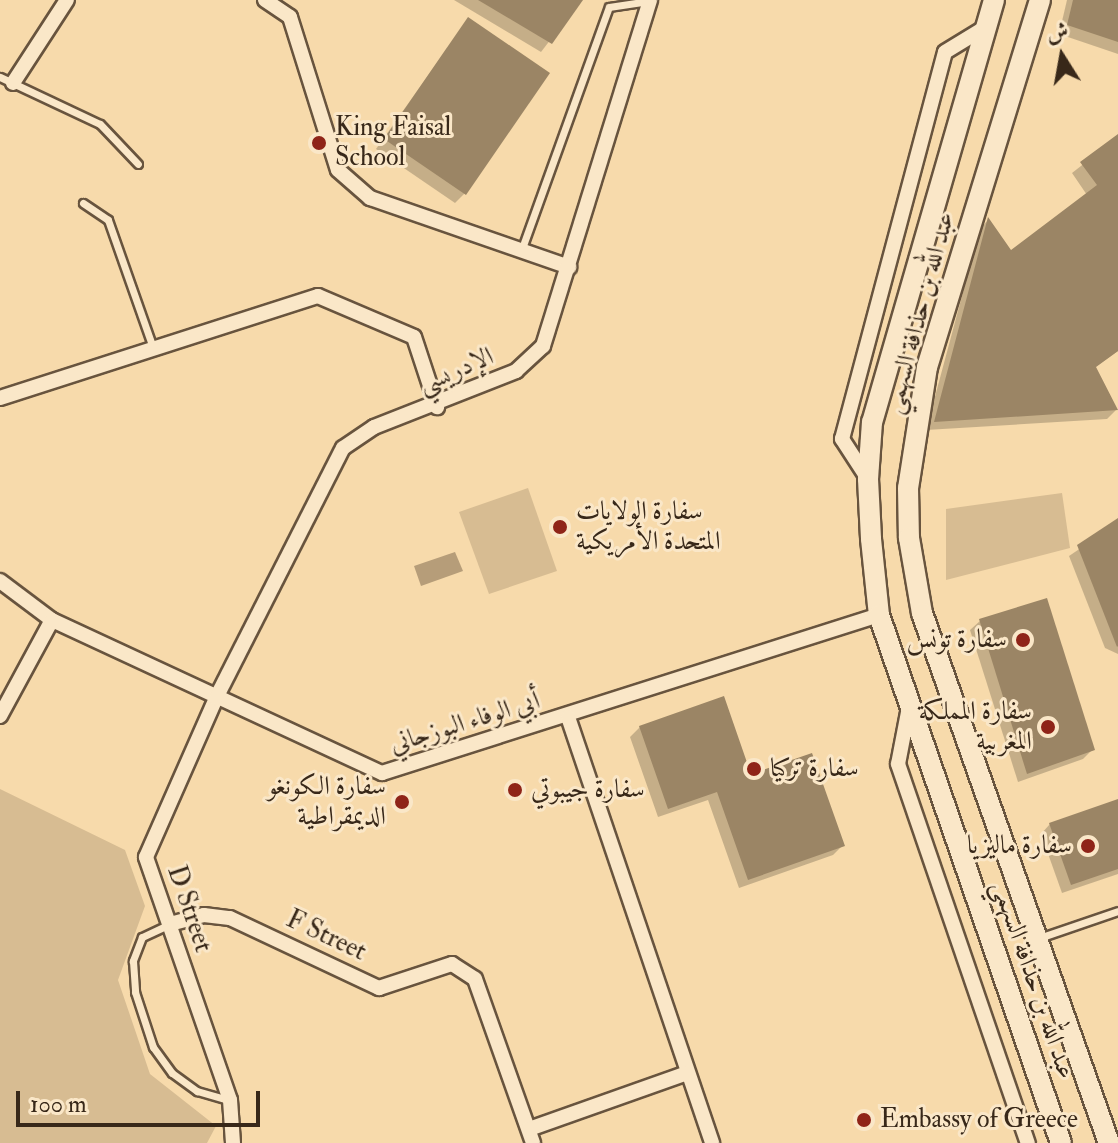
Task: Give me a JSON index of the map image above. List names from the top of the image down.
{
  "streets": {
    "street": [
      "عبد الله بن حذافة السهمي",
      "الإدريسي",
      "أبي الوفاء البوزجاني",
      "D Street",
      "F Street"
    ]
  },
  "crossings": [
    ["عبد الله بن حذافة السهمي", "أبي الوفاء البوزجاني"],
    ["الإدريسي", "أبي الوفاء البوزجاني"],
    ["الإدريسي", "D Street"],
    ["أبي الوفاء البوزجاني", "D Street"],
    ["D Street", "F Street"]
  ],
  "places": [
    "King Faisal School",
    "سفارة الولايات المتحدة الأمريكية",
    "سفارة تونس",
    "سفارة المملكة المغربية",
    "سفارة تركيا",
    "سفارة جيبوتي",
    "سفارة الكونغو الديمقراطية",
    "سفارة ماليزيا",
    "Embassy of Greece"
  ],
  "scale_bar": "100 m",
  "north": "top"
}
